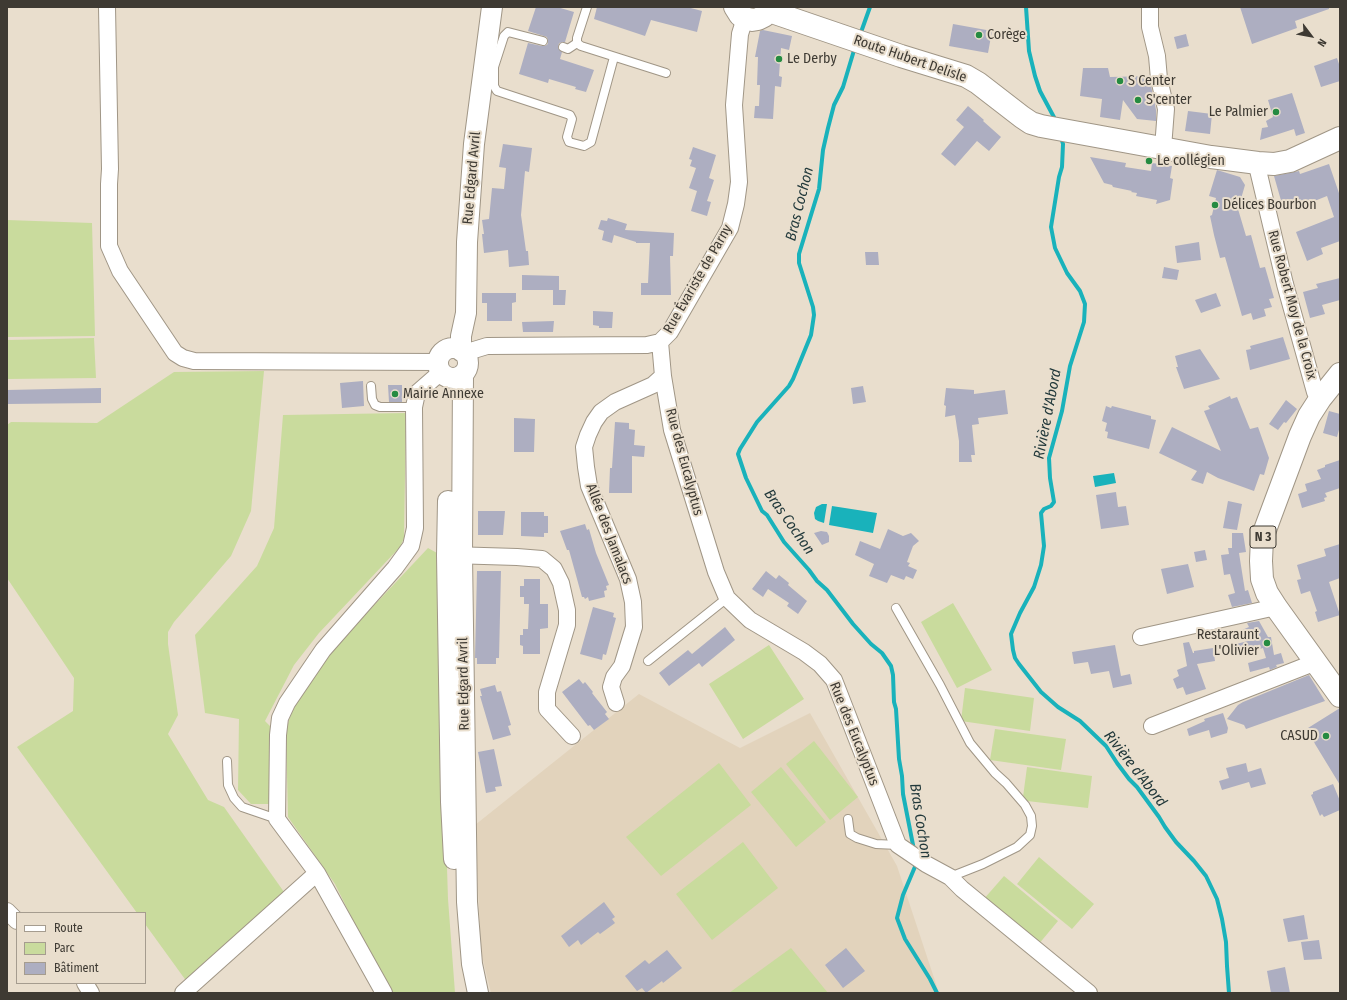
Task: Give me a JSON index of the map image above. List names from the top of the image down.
{
  "streets": {
    "main road": ["Route Hubert Delisle", "N 3"],
    "street": [
      "Rue Edgard Avril",
      "Rue Évariste de Parny",
      "Rue Robert Moy de la Croix",
      "Rue des Eucalyptus",
      "Allée des Jamalacs"
    ]
  },
  "crossings": [
    ["Route Hubert Delisle", "Rue Évariste de Parny"],
    ["Rue Edgard Avril", "Rue Évariste de Parny"],
    ["Rue Évariste de Parny", "Rue des Eucalyptus"],
    ["Rue Robert Moy de la Croix", "N 3"],
    ["Rue des Eucalyptus", "Allée des Jamalacs"]
  ],
  "water": ["Bras Cochon", "Rivière d'Abord"],
  "places": [
    "Corège",
    "Le Derby",
    "S Center",
    "S'center",
    "Le Palmier",
    "Le collégien",
    "Délices Bourbon",
    "Mairie Annexe",
    "Restaraunt L'Olivier",
    "CASUD"
  ],
  "legend": ["Route", "Parc", "Bâtiment"],
  "north": "bottom right"
}
